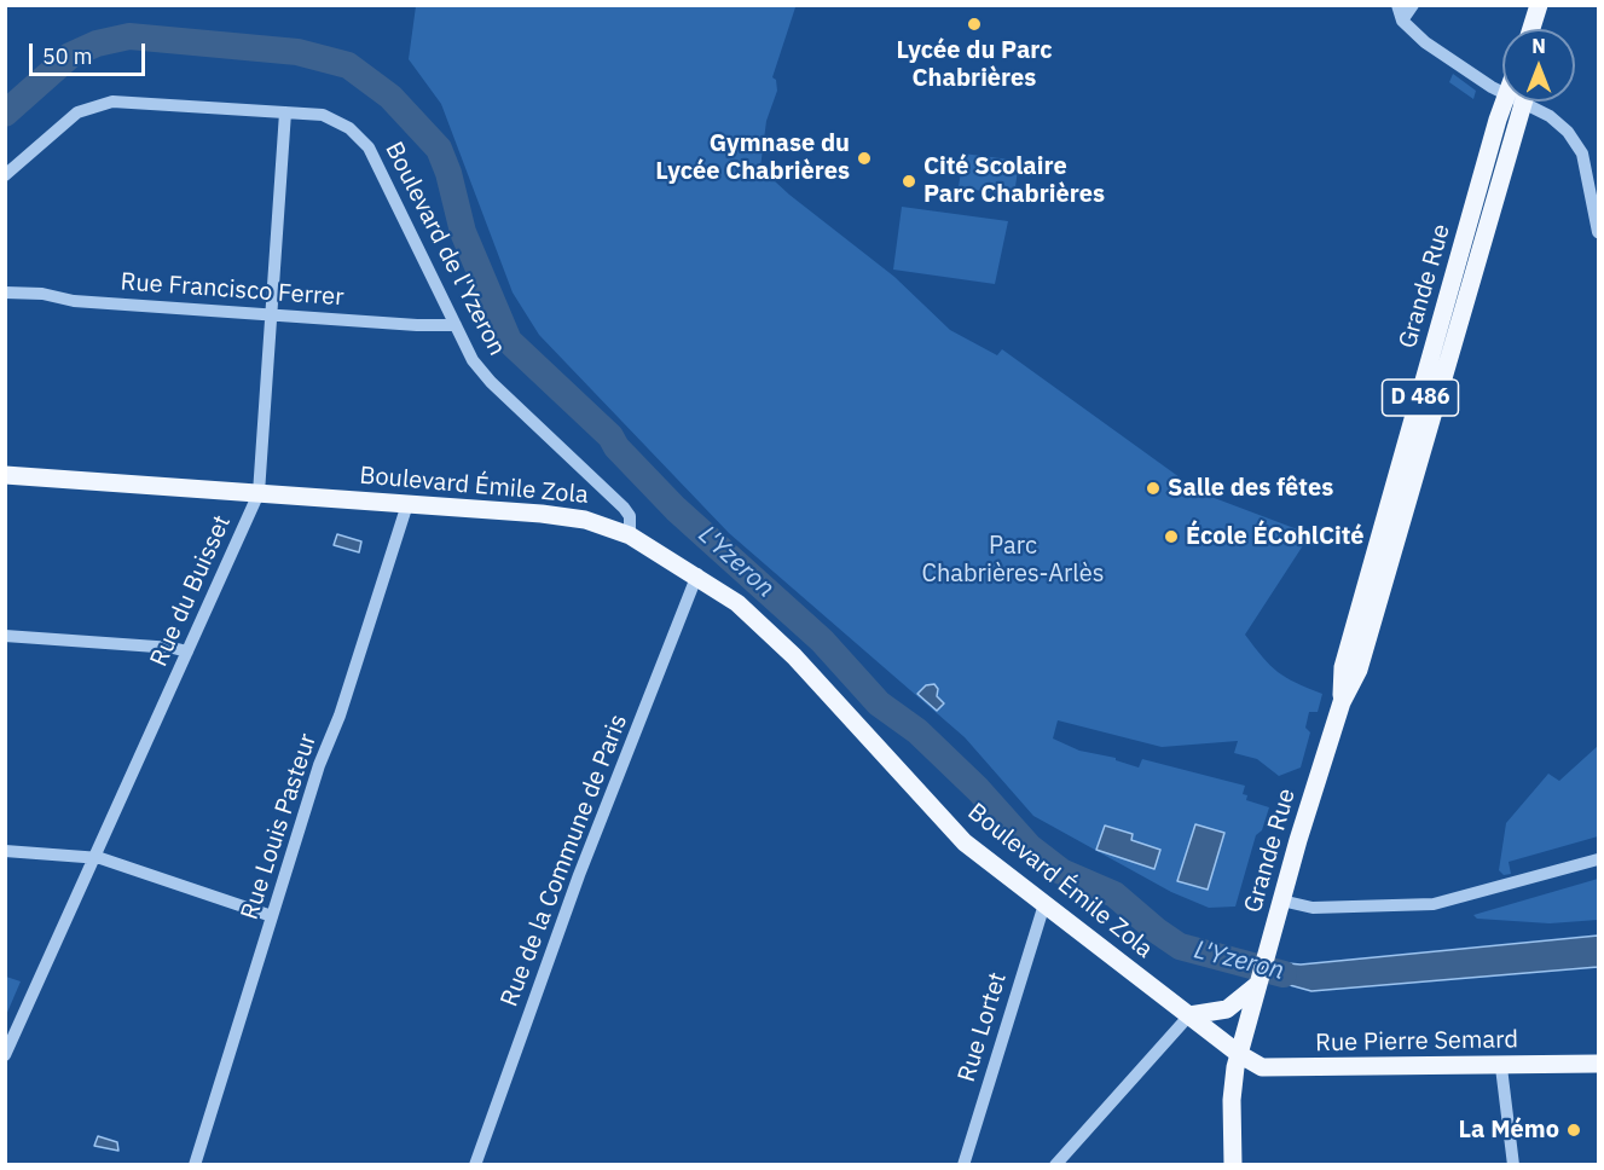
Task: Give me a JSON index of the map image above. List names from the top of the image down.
{
  "streets": {
    "main road": [
      "Grande Rue",
      "D 486",
      "Boulevard Émile Zola",
      "Rue Pierre Semard"
    ],
    "street": [
      "Boulevard de l'Yzeron",
      "Rue Francisco Ferrer",
      "Rue du Buisset",
      "Rue Louis Pasteur",
      "Rue de la Commune de Paris",
      "Rue Lortet"
    ]
  },
  "crossings": [
    ["Boulevard de l'Yzeron", "Rue Francisco Ferrer"],
    ["Boulevard de l'Yzeron", "Boulevard Émile Zola"],
    ["Boulevard de l'Yzeron", "Rue du Buisset"],
    ["Grande Rue", "D 486"],
    ["Rue Francisco Ferrer", "Rue du Buisset"],
    ["D 486", "Boulevard Émile Zola"],
    ["D 486", "Rue Pierre Semard"],
    ["Boulevard Émile Zola", "Rue du Buisset"],
    ["Boulevard Émile Zola", "Rue Louis Pasteur"],
    ["Boulevard Émile Zola", "Rue de la Commune de Paris"],
    ["Boulevard Émile Zola", "Rue Lortet"],
    ["Boulevard Émile Zola", "Rue Pierre Semard"]
  ],
  "water": ["L'Yzeron"],
  "parks": ["Parc Chabrières-Arlès"],
  "places": [
    "Lycée du Parc Chabrières",
    "Gymnase du Lycée Chabrières",
    "Cité Scolaire Parc Chabrières",
    "Salle des fêtes",
    "École ÉCohlCité",
    "La Mémo"
  ],
  "scale_bar": "50 m",
  "north": "top"
}
